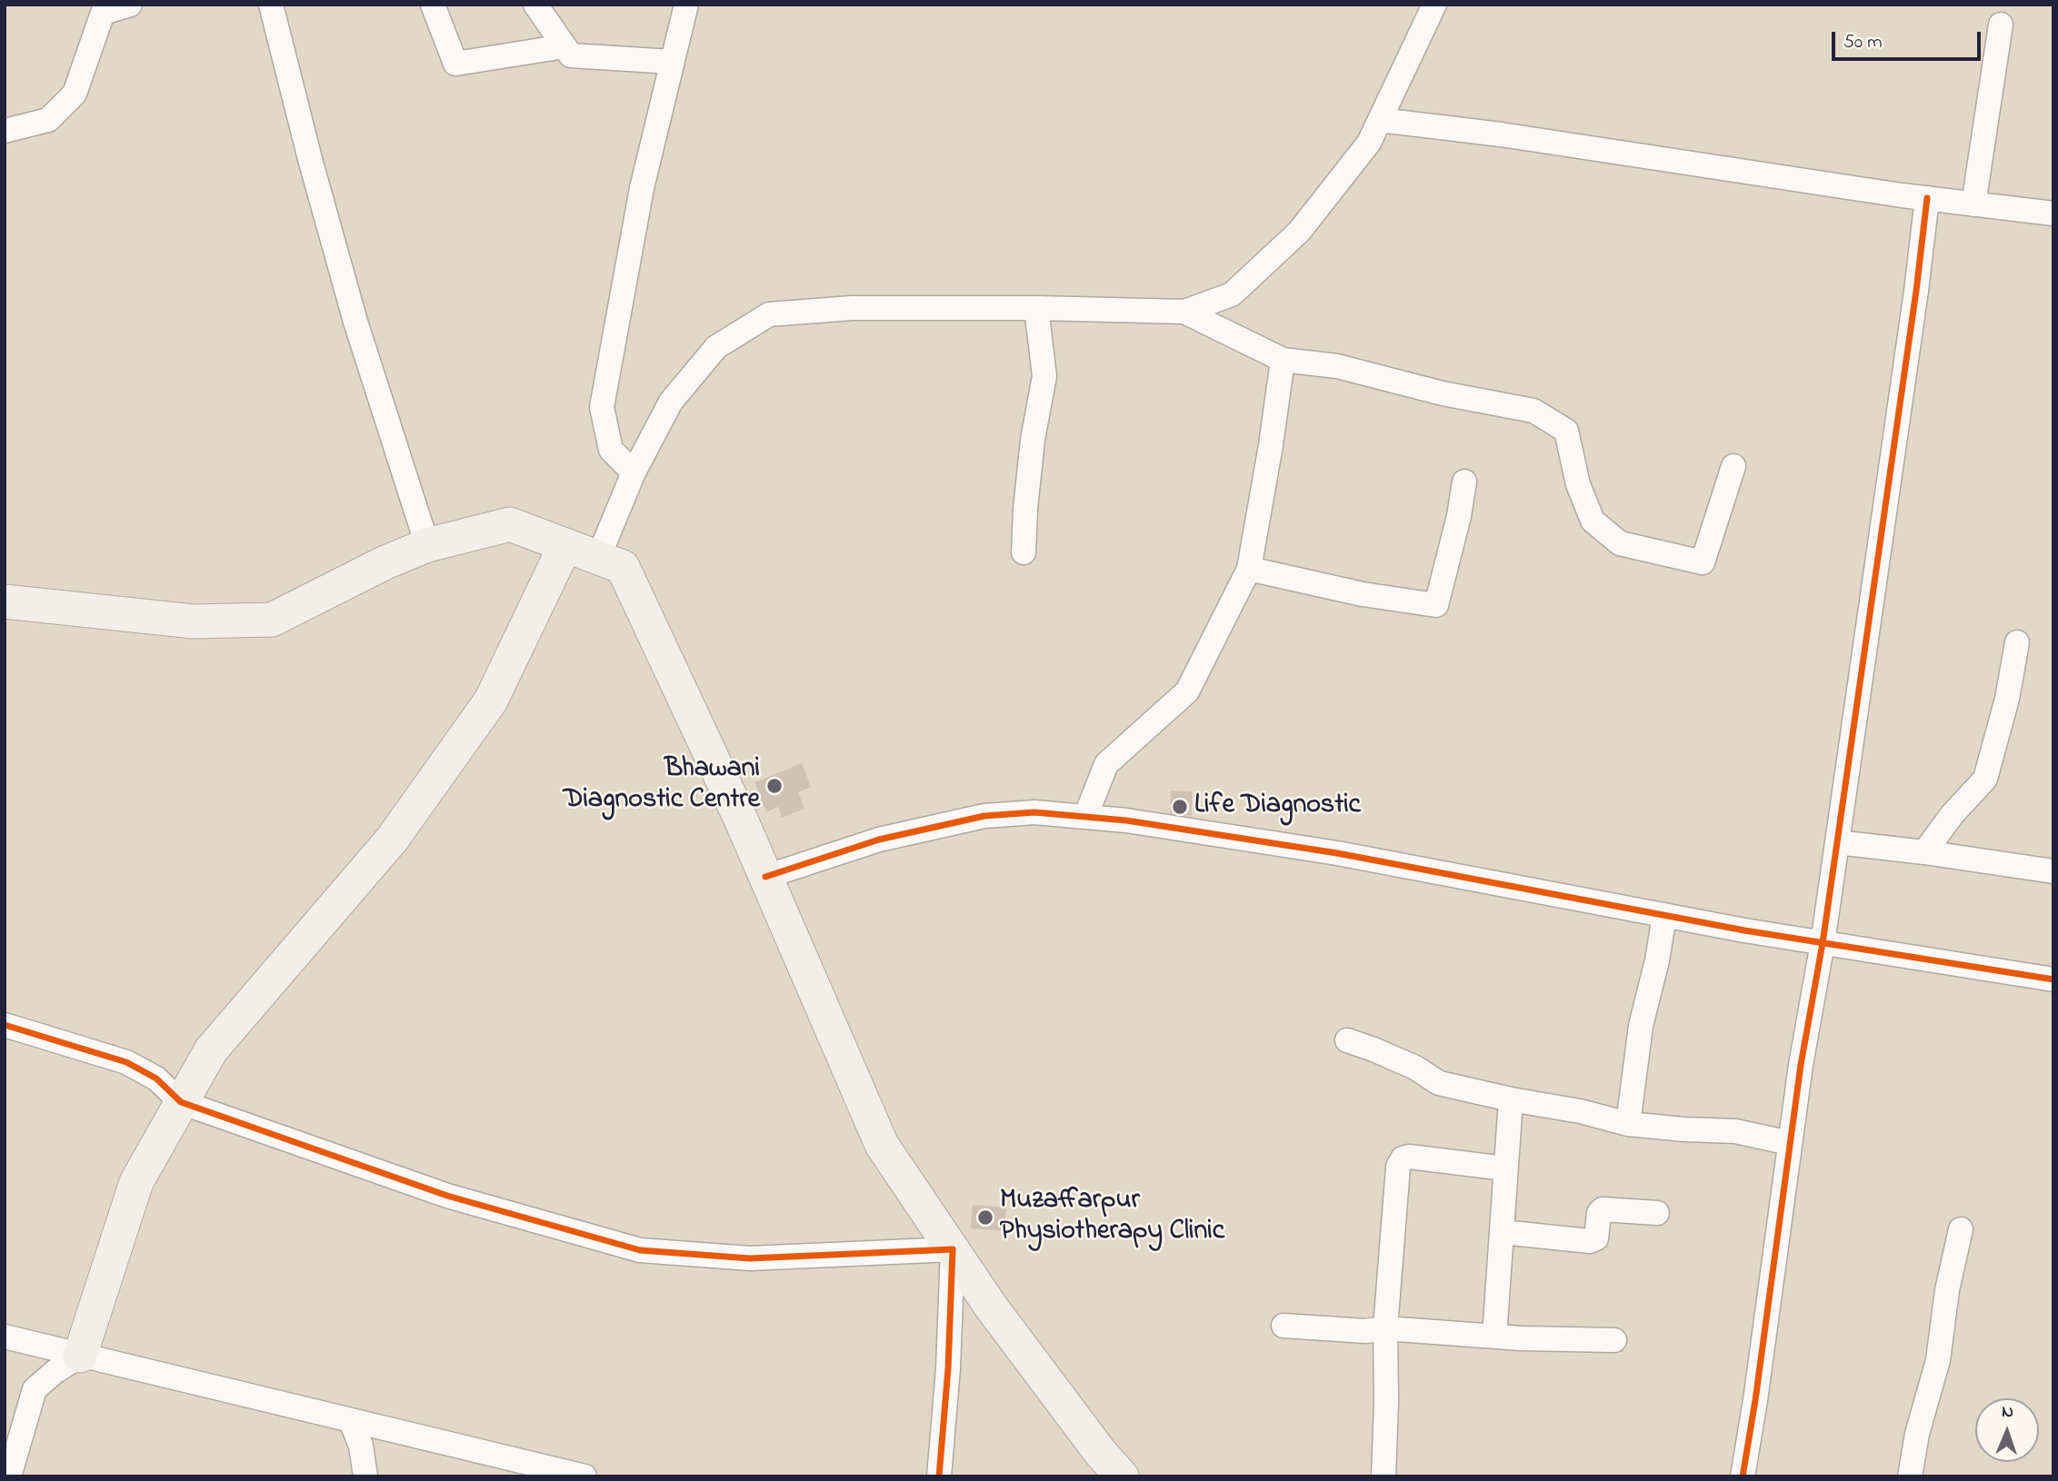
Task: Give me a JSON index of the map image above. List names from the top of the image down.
{
  "places": ["Bhawani Diagnostic Centre", "Life Diagnostic", "Muzaffarpur Physiotherapy Clinic"],
  "scale_bar": "50 m",
  "north": "top"
}
